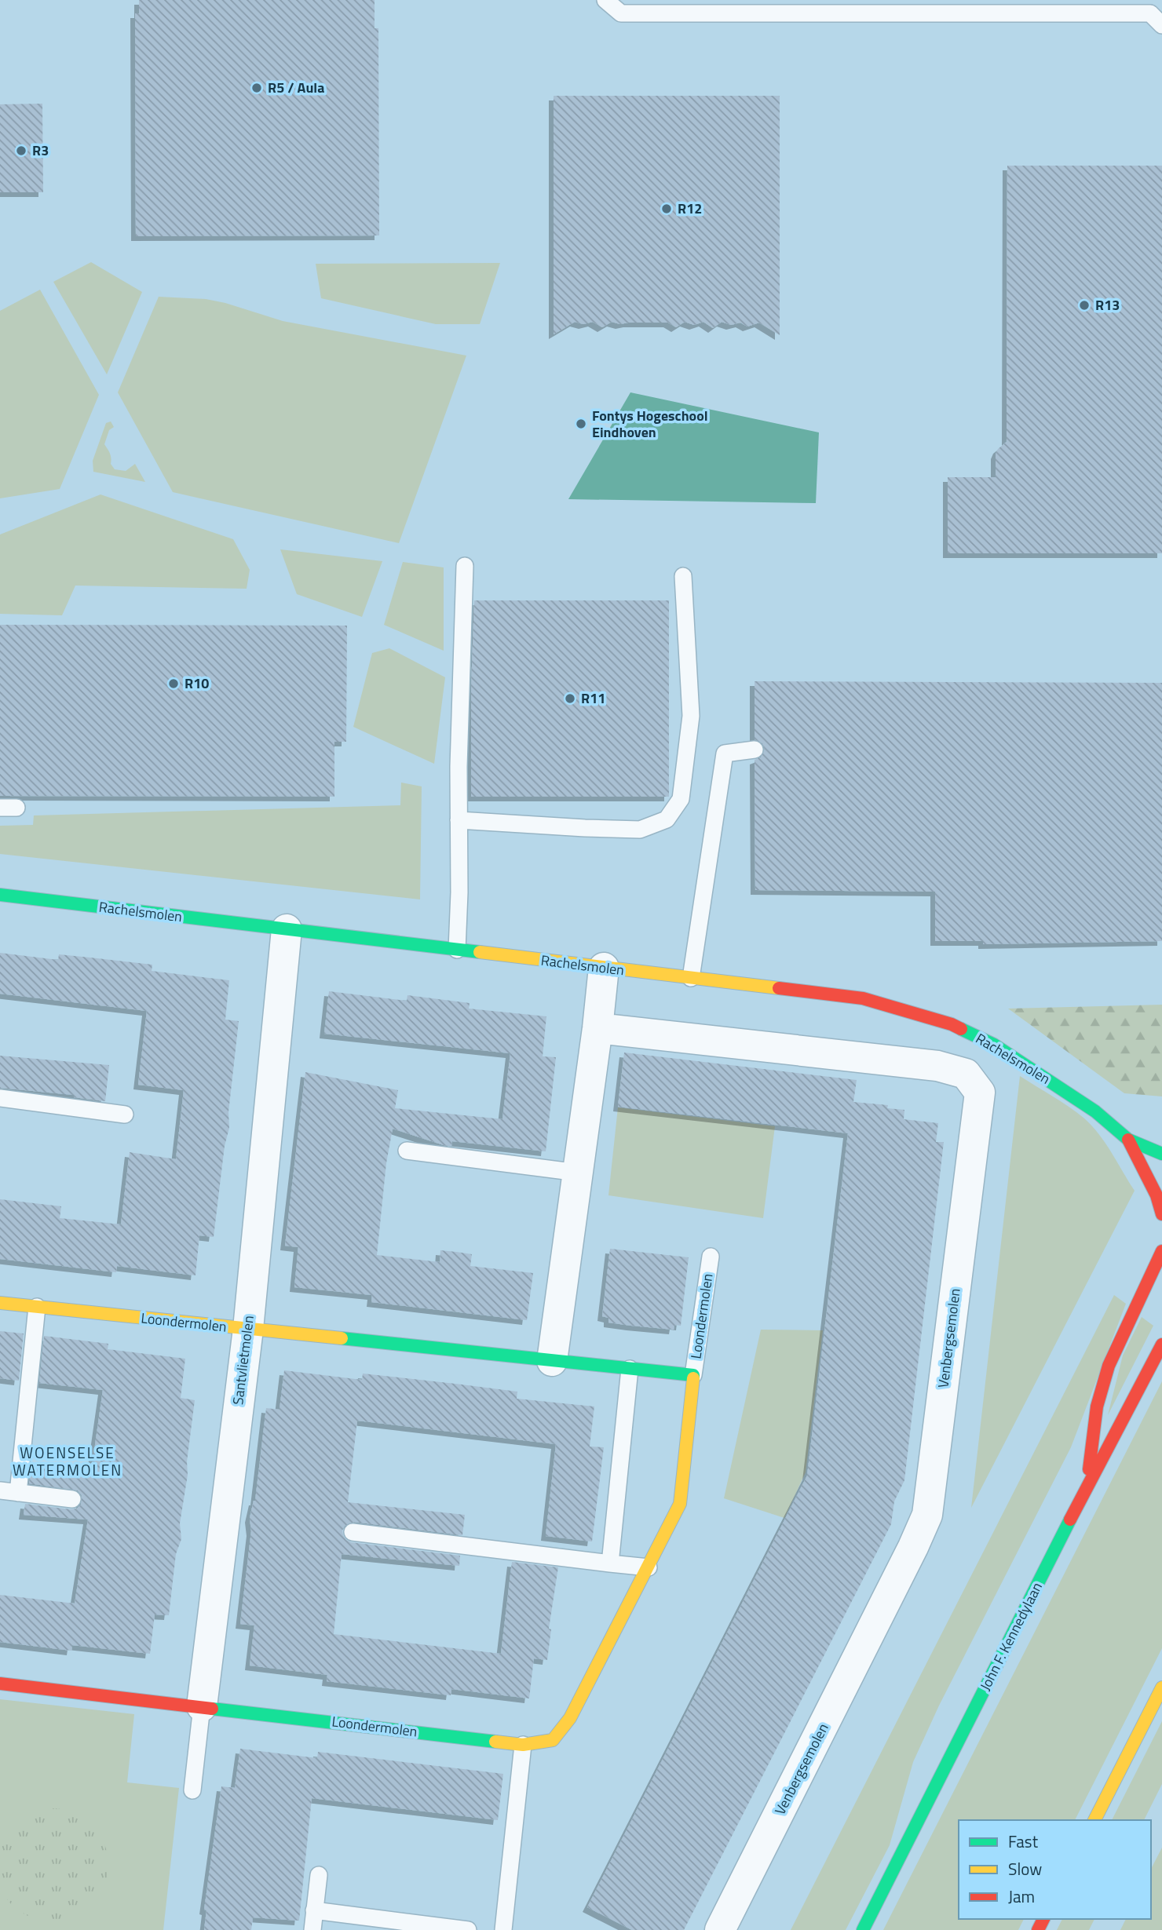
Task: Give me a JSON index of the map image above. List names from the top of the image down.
{
  "streets": {
    "street": [
      "Rachelsmolen",
      "Loondermolen",
      "Venbergsemolen",
      "Santvlietmolen",
      "John F. Kennedylaan"
    ]
  },
  "crossings": [
    ["Rachelsmolen", "Santvlietmolen"],
    ["Loondermolen", "Santvlietmolen"]
  ],
  "districts": ["WOENSELSE WATERMOLEN"],
  "places": [
    "R5 / Aula",
    "R3",
    "R12",
    "R13",
    "Fontys Hogeschool Eindhoven",
    "R10",
    "R11"
  ],
  "legend": ["Fast", "Slow", "Jam"]
}
